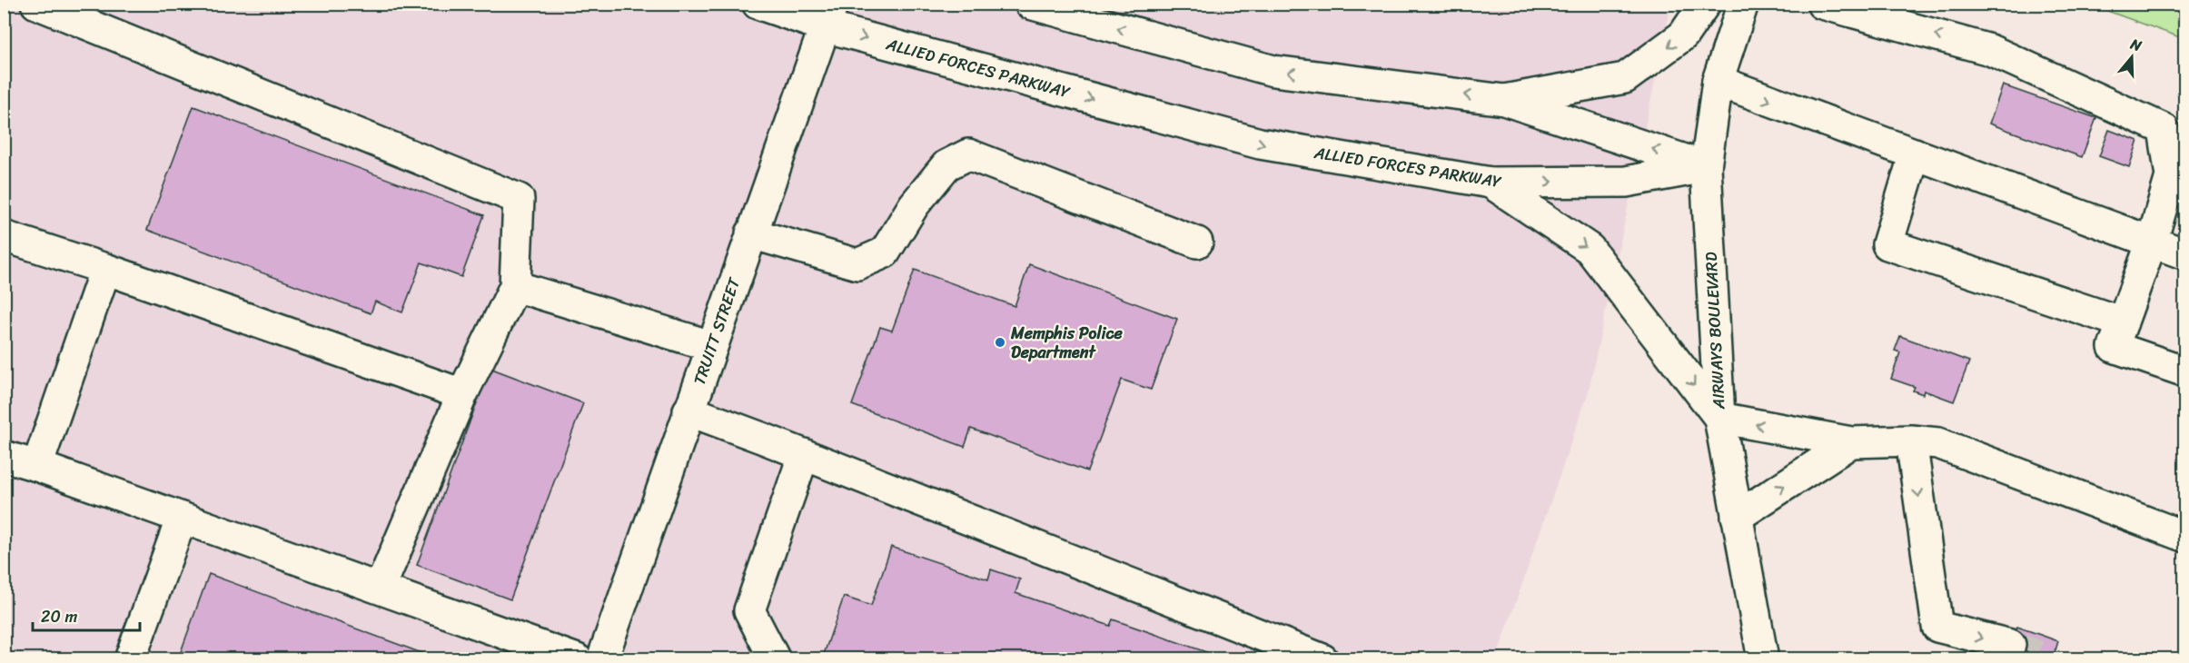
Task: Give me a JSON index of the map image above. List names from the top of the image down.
{
  "streets": {
    "street": ["ALLIED FORCES PARKWAY", "AIRWAYS BOULEVARD", "TRUITT STREET"]
  },
  "crossings": [
    ["ALLIED FORCES PARKWAY", "AIRWAYS BOULEVARD"],
    ["ALLIED FORCES PARKWAY", "TRUITT STREET"]
  ],
  "places": ["Memphis Police Department"],
  "scale_bar": "20 m",
  "north": "top"
}
